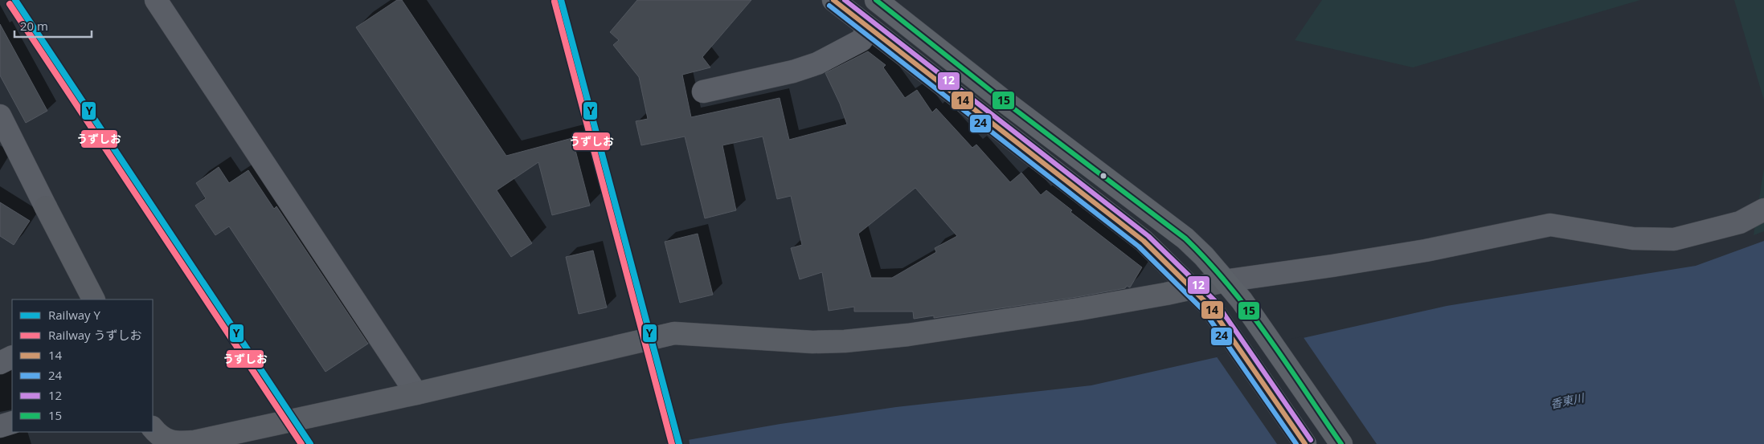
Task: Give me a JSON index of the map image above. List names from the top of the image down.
{
  "water": ["香東川"],
  "lines": [
    "rail line Y",
    "transit line 14",
    "transit line 12",
    "transit line 15",
    "rail line うずしお",
    "transit line 24"
  ],
  "legend": [
    "Railway Y",
    "Railway うずしお",
    "14",
    "24",
    "12",
    "15"
  ],
  "scale_bar": "20 m"
}
